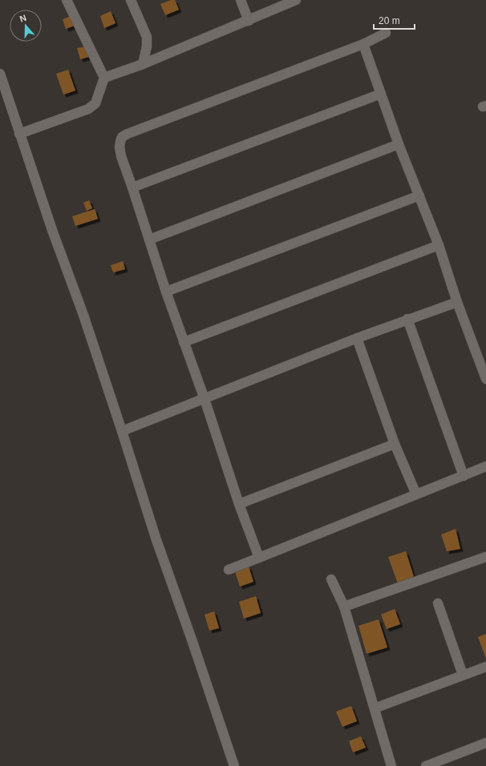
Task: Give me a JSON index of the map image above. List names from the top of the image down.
{
  "scale_bar": "20 m",
  "north": "top"
}
